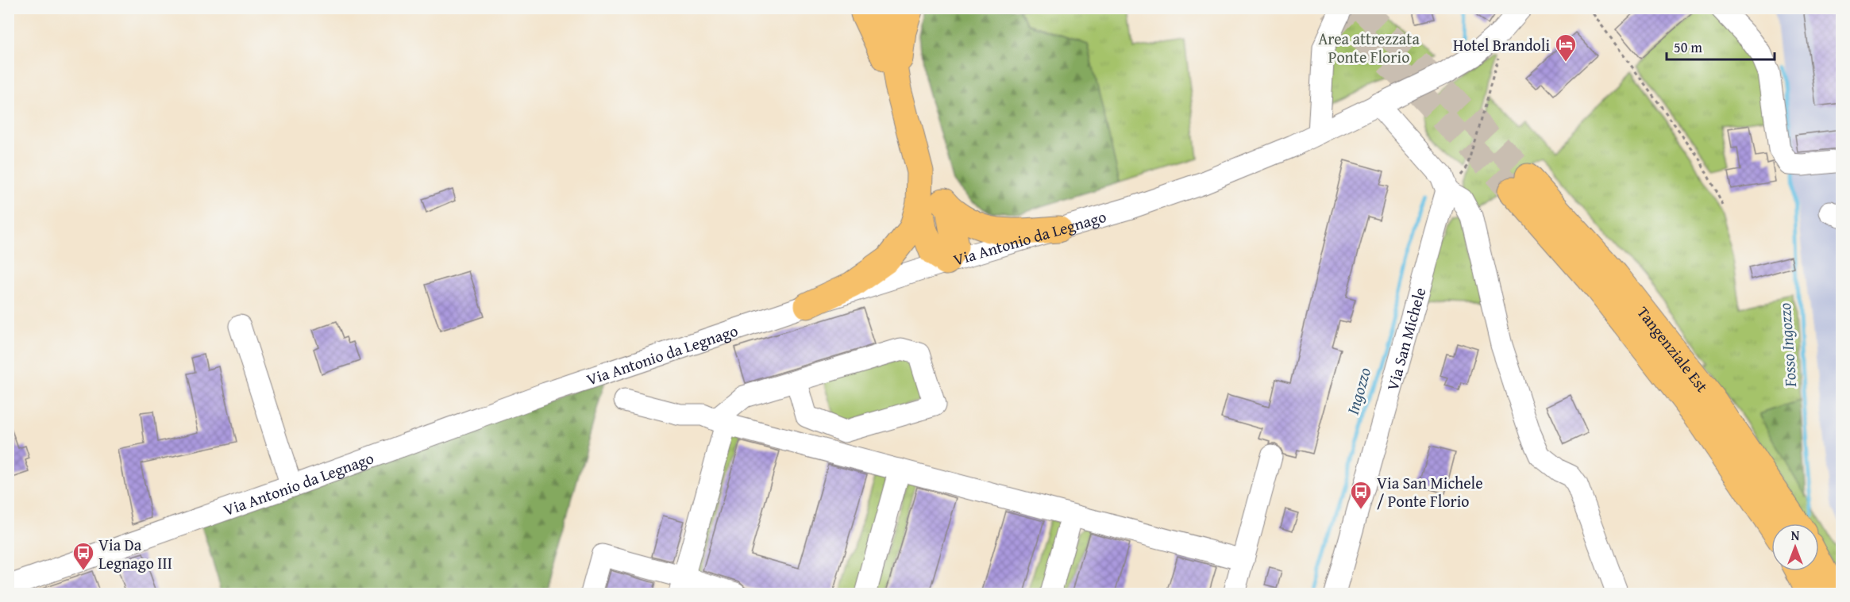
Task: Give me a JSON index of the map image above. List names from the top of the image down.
{
  "streets": {
    "highway": ["Tangenziale Est"],
    "street": ["Via Antonio da Legnago", "Via San Michele"]
  },
  "water": ["Fosso Ingozzo", "Ingozzo"],
  "parks": ["Area attrezzata Ponte Florio"],
  "places": {
    "hotel": ["Hotel Brandoli"],
    "bus stop": ["Via San Michele / Ponte Florio", "Via Da Legnago III"]
  },
  "scale_bar": "50 m",
  "north": "top"
}
